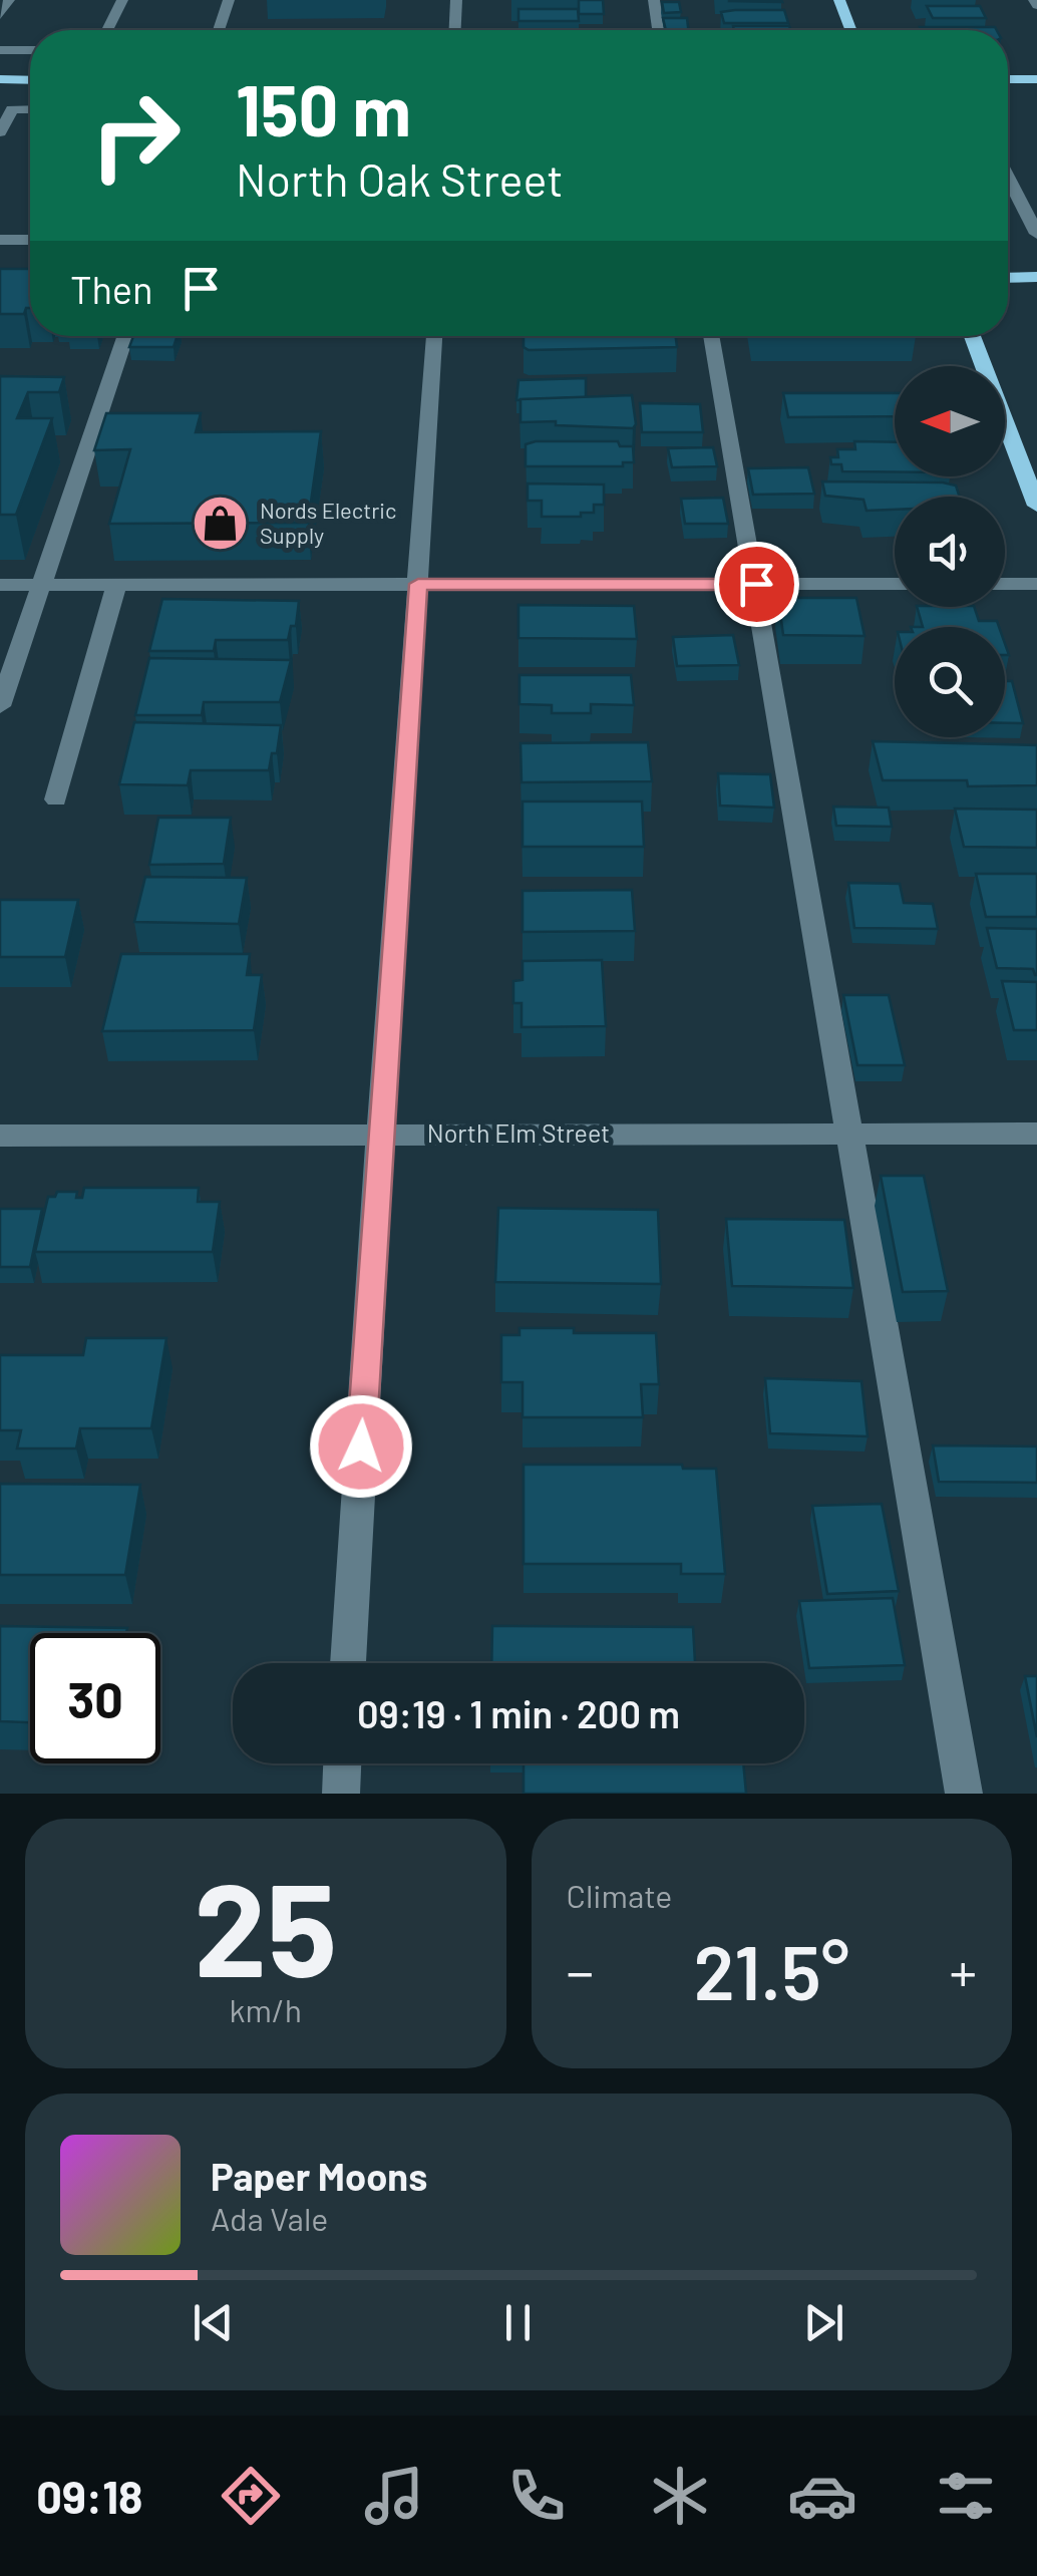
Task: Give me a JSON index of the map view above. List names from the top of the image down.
{
  "streets": {
    "street": ["North Elm Street"]
  },
  "places": {
    "shop": ["Nords Electric Supply"]
  },
  "north": "left",
  "page": {
    "turn": ["150 m", "North Oak Street"],
    "then": "Then",
    "limit": "30",
    "trip": "09:19 · 1 min · 200 m",
    "tile": [
      ["25", "km/h"],
      "Climate"
    ],
    "heat": ["−", "21.5°", "+"],
    "song": ["Paper Moons", "Ada Vale"],
    "tabs": "09:18"
  }
}
